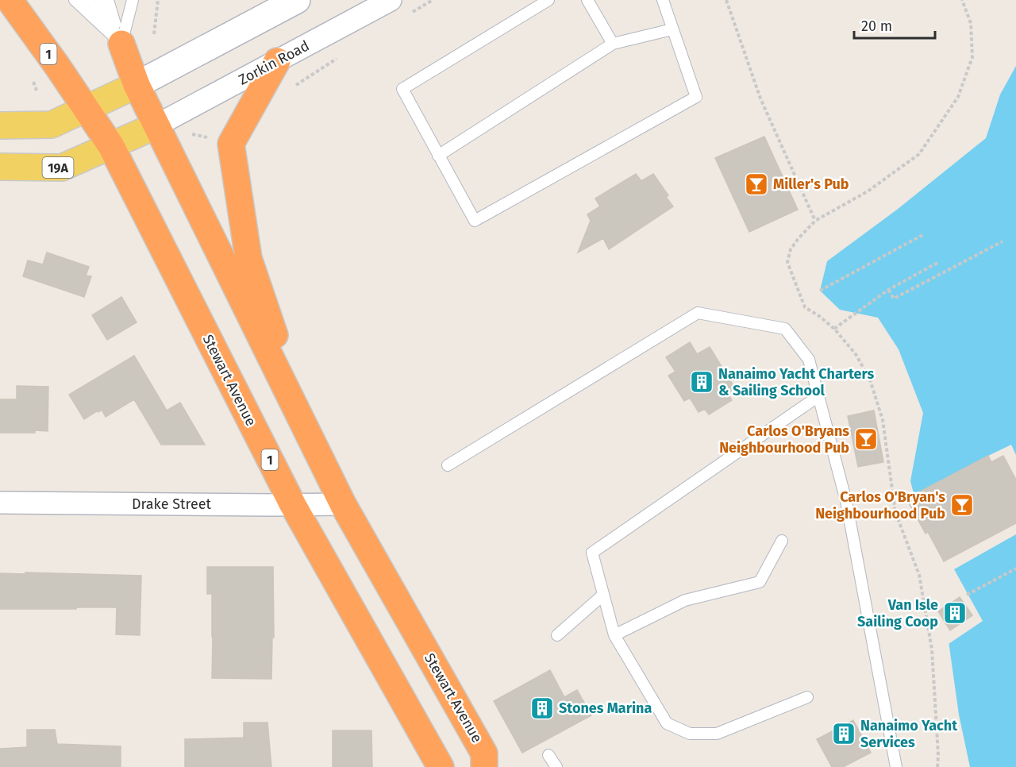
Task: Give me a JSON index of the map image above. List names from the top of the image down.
{
  "streets": {
    "highway": ["1", "Stewart Avenue"],
    "main road": ["19A"],
    "street": ["Zorkin Road", "Drake Street"]
  },
  "crossings": [
    ["Zorkin Road", "19A"],
    ["Zorkin Road", "Stewart Avenue"],
    ["19A", "Stewart Avenue"],
    ["Stewart Avenue", "Drake Street"]
  ],
  "places": {
    "bar": ["Miller's Pub", "Carlos O'Bryans Neighbourhood Pub", "Carlos O'Bryan's Neighbourhood Pub"],
    "building": [
      "Nanaimo Yacht Charters & Sailing School",
      "Van Isle Sailing Coop",
      "Stones Marina",
      "Nanaimo Yacht Services"
    ]
  },
  "scale_bar": "20 m"
}
